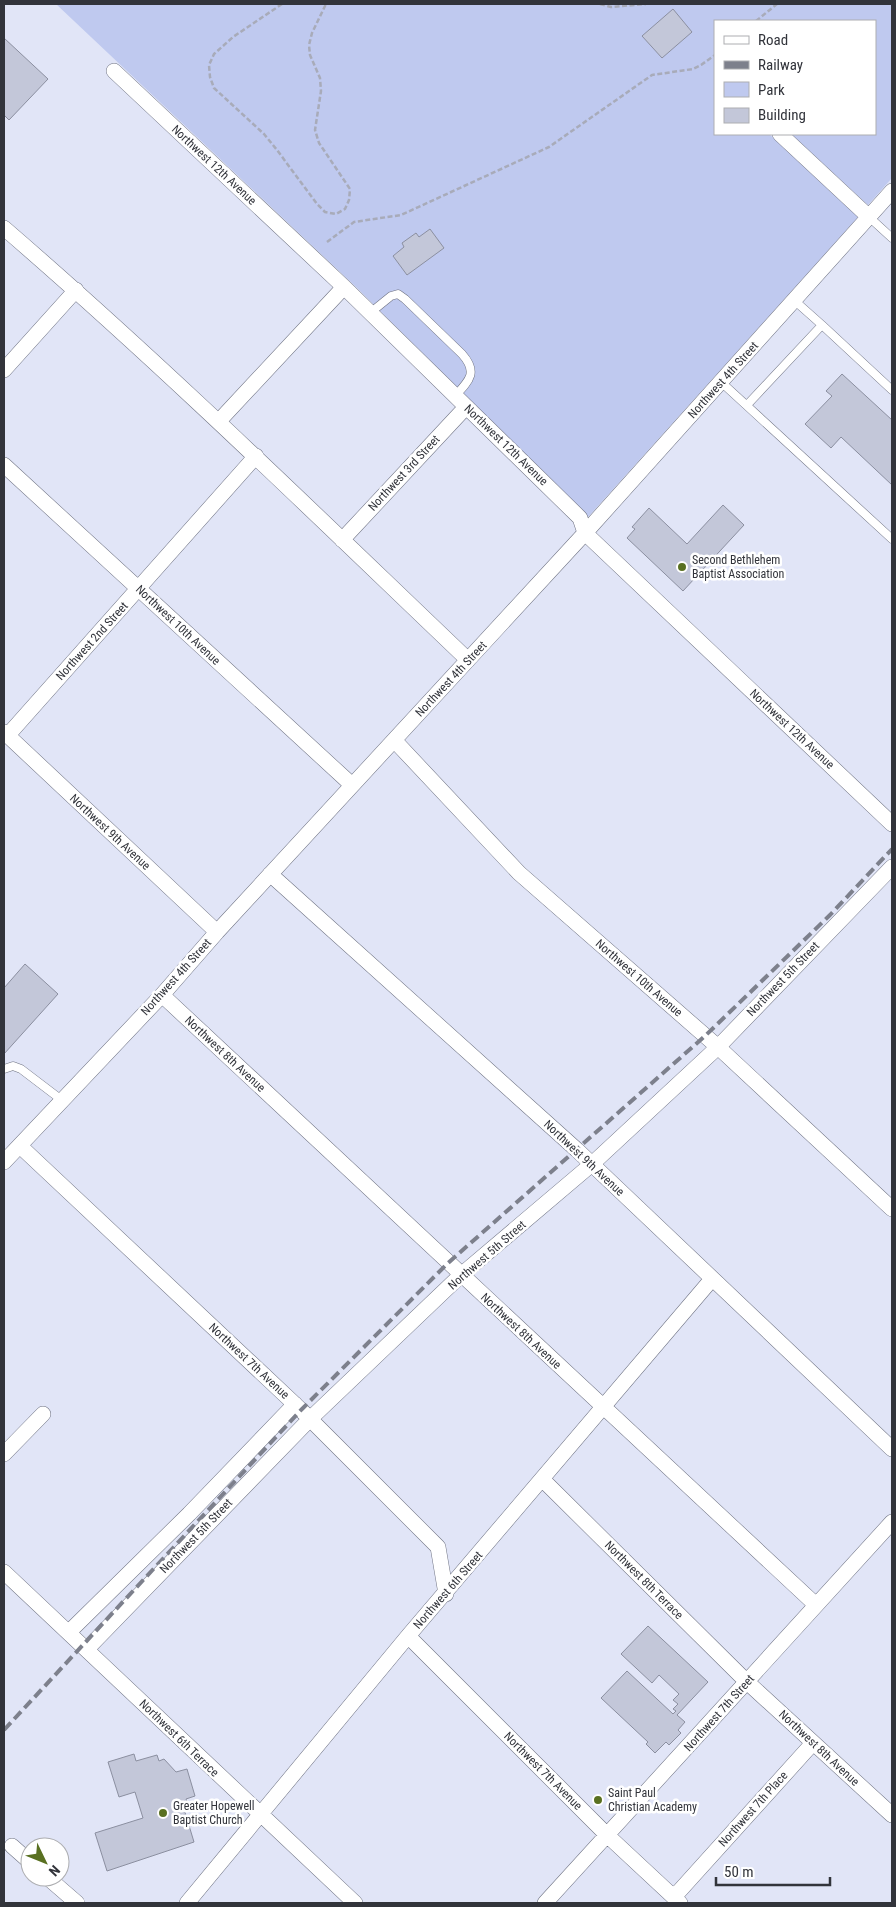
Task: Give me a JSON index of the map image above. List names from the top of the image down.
{
  "streets": {
    "street": [
      "Northwest 12th Avenue",
      "Northwest 4th Street",
      "Northwest 3rd Street",
      "Northwest 10th Avenue",
      "Northwest 2nd Street",
      "Northwest 9th Avenue",
      "Northwest 5th Street",
      "Northwest 8th Avenue",
      "Northwest 7th Avenue",
      "Northwest 8th Terrace",
      "Northwest 6th Street",
      "Northwest 7th Street",
      "Northwest 6th Terrace",
      "Northwest 7th Place"
    ]
  },
  "crossings": [
    ["Northwest 12th Avenue", "Northwest 4th Street"],
    ["Northwest 12th Avenue", "Northwest 3rd Street"],
    ["Northwest 4th Street", "Northwest 10th Avenue"],
    ["Northwest 4th Street", "Northwest 9th Avenue"],
    ["Northwest 4th Street", "Northwest 8th Avenue"],
    ["Northwest 4th Street", "Northwest 7th Avenue"],
    ["Northwest 10th Avenue", "Northwest 2nd Street"],
    ["Northwest 10th Avenue", "Northwest 5th Street"],
    ["Northwest 2nd Street", "Northwest 9th Avenue"],
    ["Northwest 9th Avenue", "Northwest 5th Street"],
    ["Northwest 9th Avenue", "Northwest 6th Street"],
    ["Northwest 5th Street", "Northwest 8th Avenue"],
    ["Northwest 5th Street", "Northwest 7th Avenue"],
    ["Northwest 5th Street", "Northwest 6th Terrace"],
    ["Northwest 8th Avenue", "Northwest 8th Terrace"],
    ["Northwest 8th Avenue", "Northwest 6th Street"],
    ["Northwest 8th Avenue", "Northwest 7th Street"],
    ["Northwest 8th Avenue", "Northwest 7th Place"],
    ["Northwest 7th Avenue", "Northwest 6th Street"],
    ["Northwest 7th Avenue", "Northwest 7th Street"],
    ["Northwest 7th Avenue", "Northwest 7th Place"],
    ["Northwest 8th Terrace", "Northwest 6th Street"],
    ["Northwest 8th Terrace", "Northwest 7th Street"],
    ["Northwest 6th Street", "Northwest 6th Terrace"]
  ],
  "places": ["Second Bethlehem Baptist Association", "Saint Paul Christian Academy", "Greater Hopewell Baptist Church"],
  "legend": [
    "Road",
    "Railway",
    "Park",
    "Building"
  ],
  "scale_bar": "50 m",
  "north": "bottom right"
}
